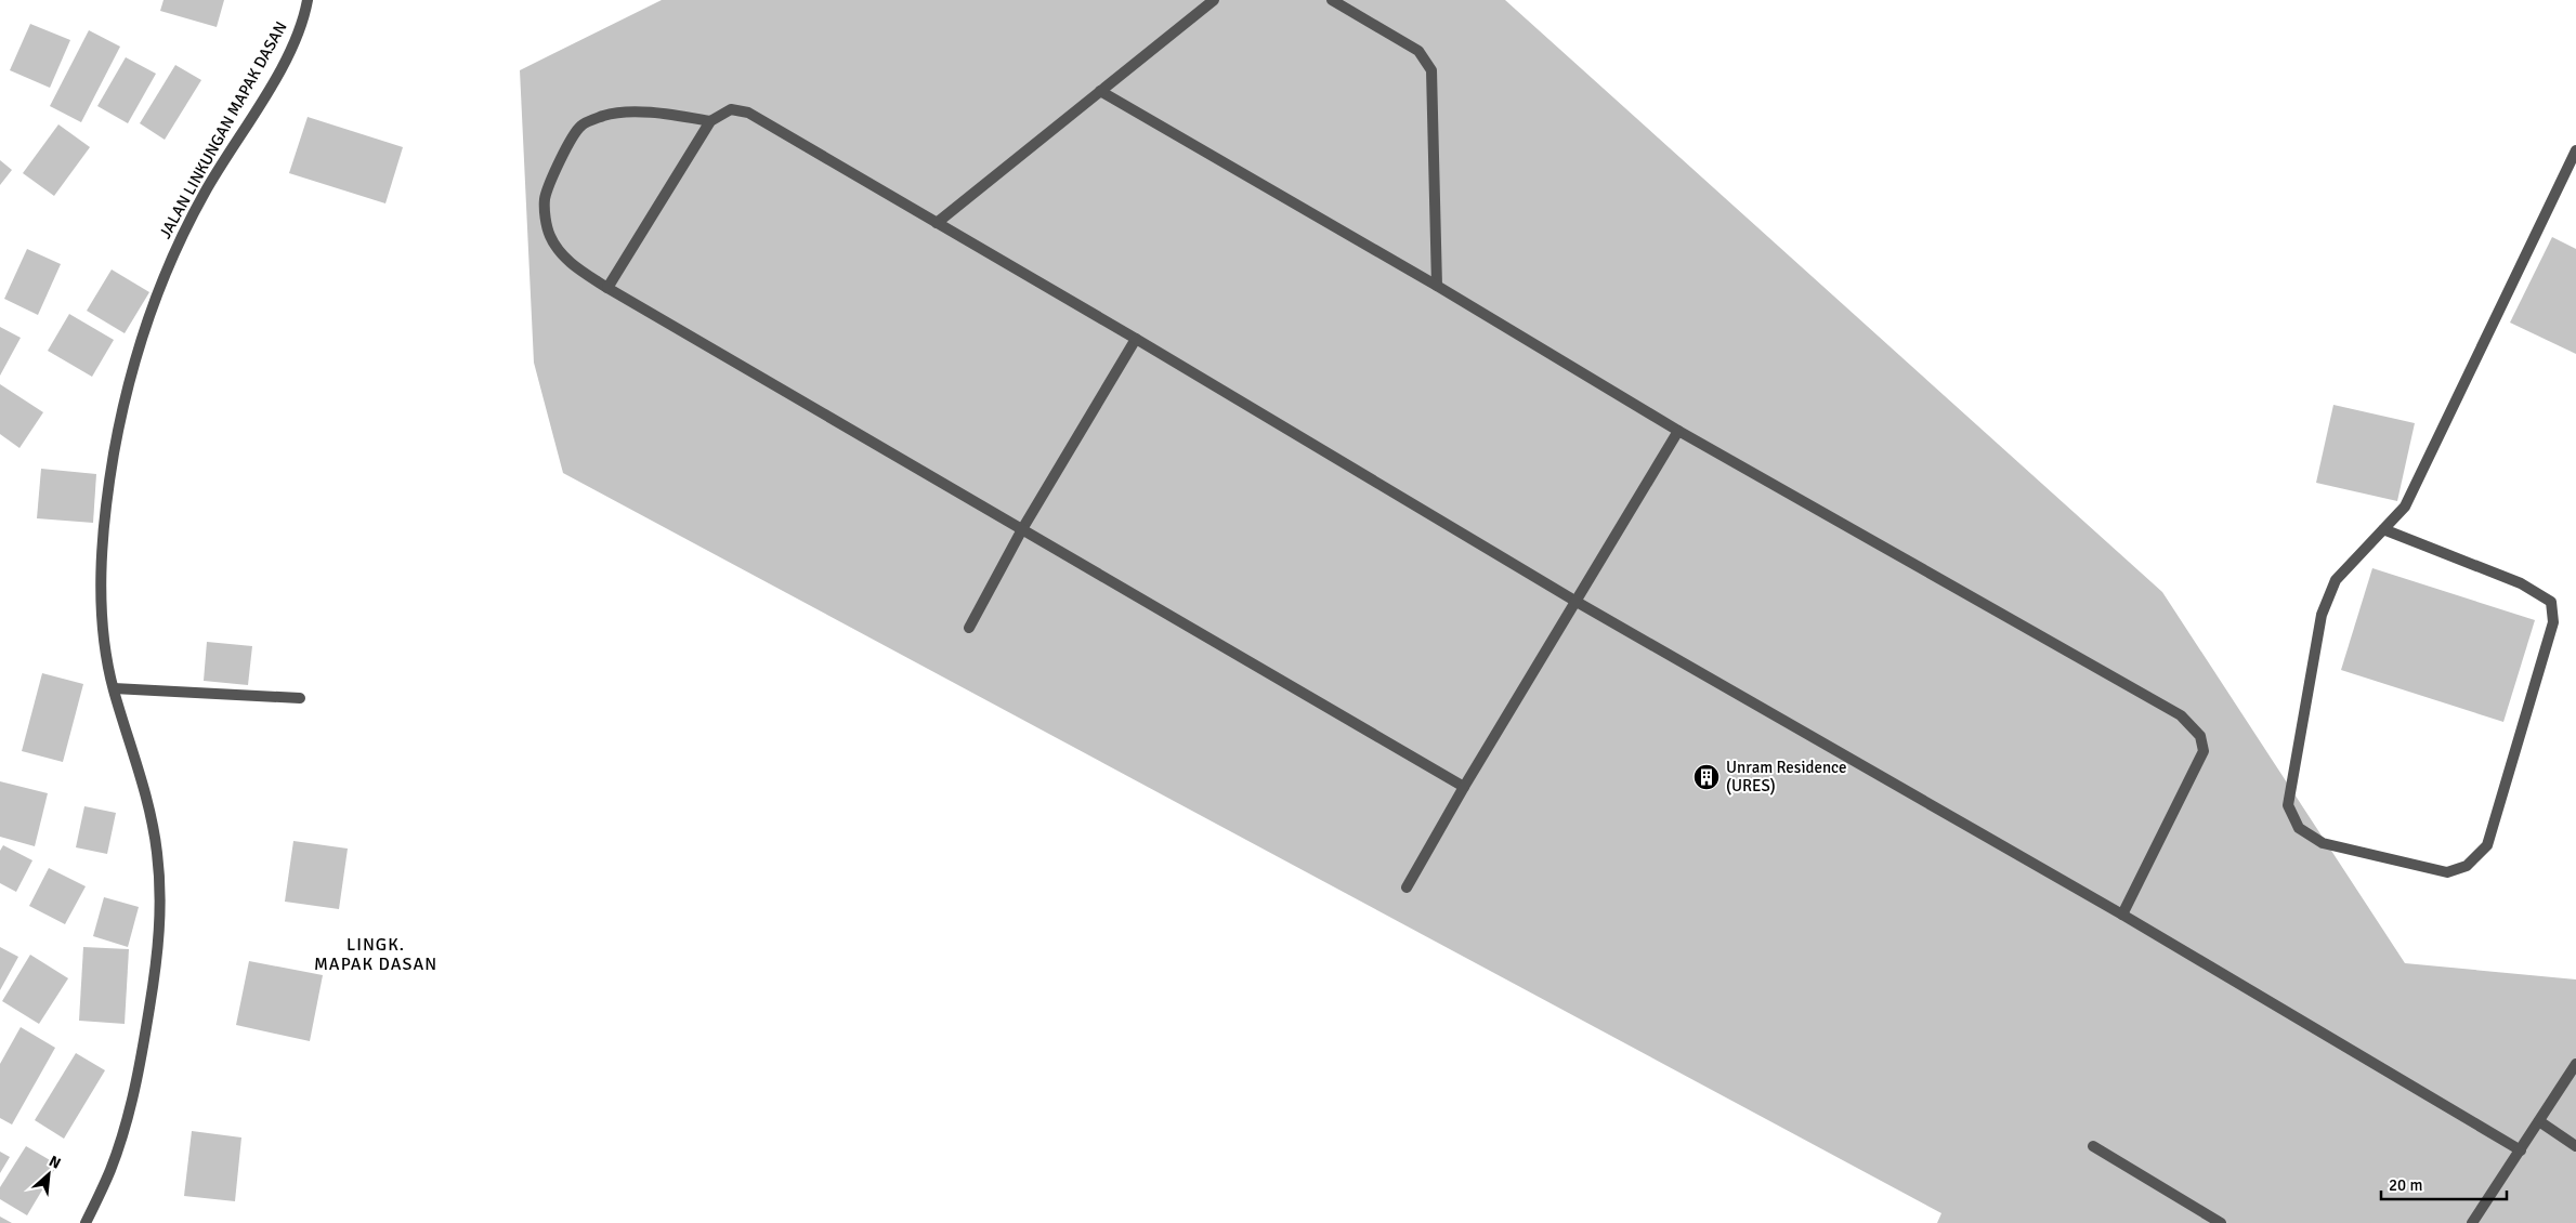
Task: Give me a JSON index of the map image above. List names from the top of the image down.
{
  "streets": {
    "street": ["JALAN LINKUNGAN MAPAK DASAN"]
  },
  "districts": ["LINGK. MAPAK DASAN"],
  "places": {
    "building": ["Unram Residence (URES)"]
  },
  "scale_bar": "20 m",
  "north": "top right"
}
